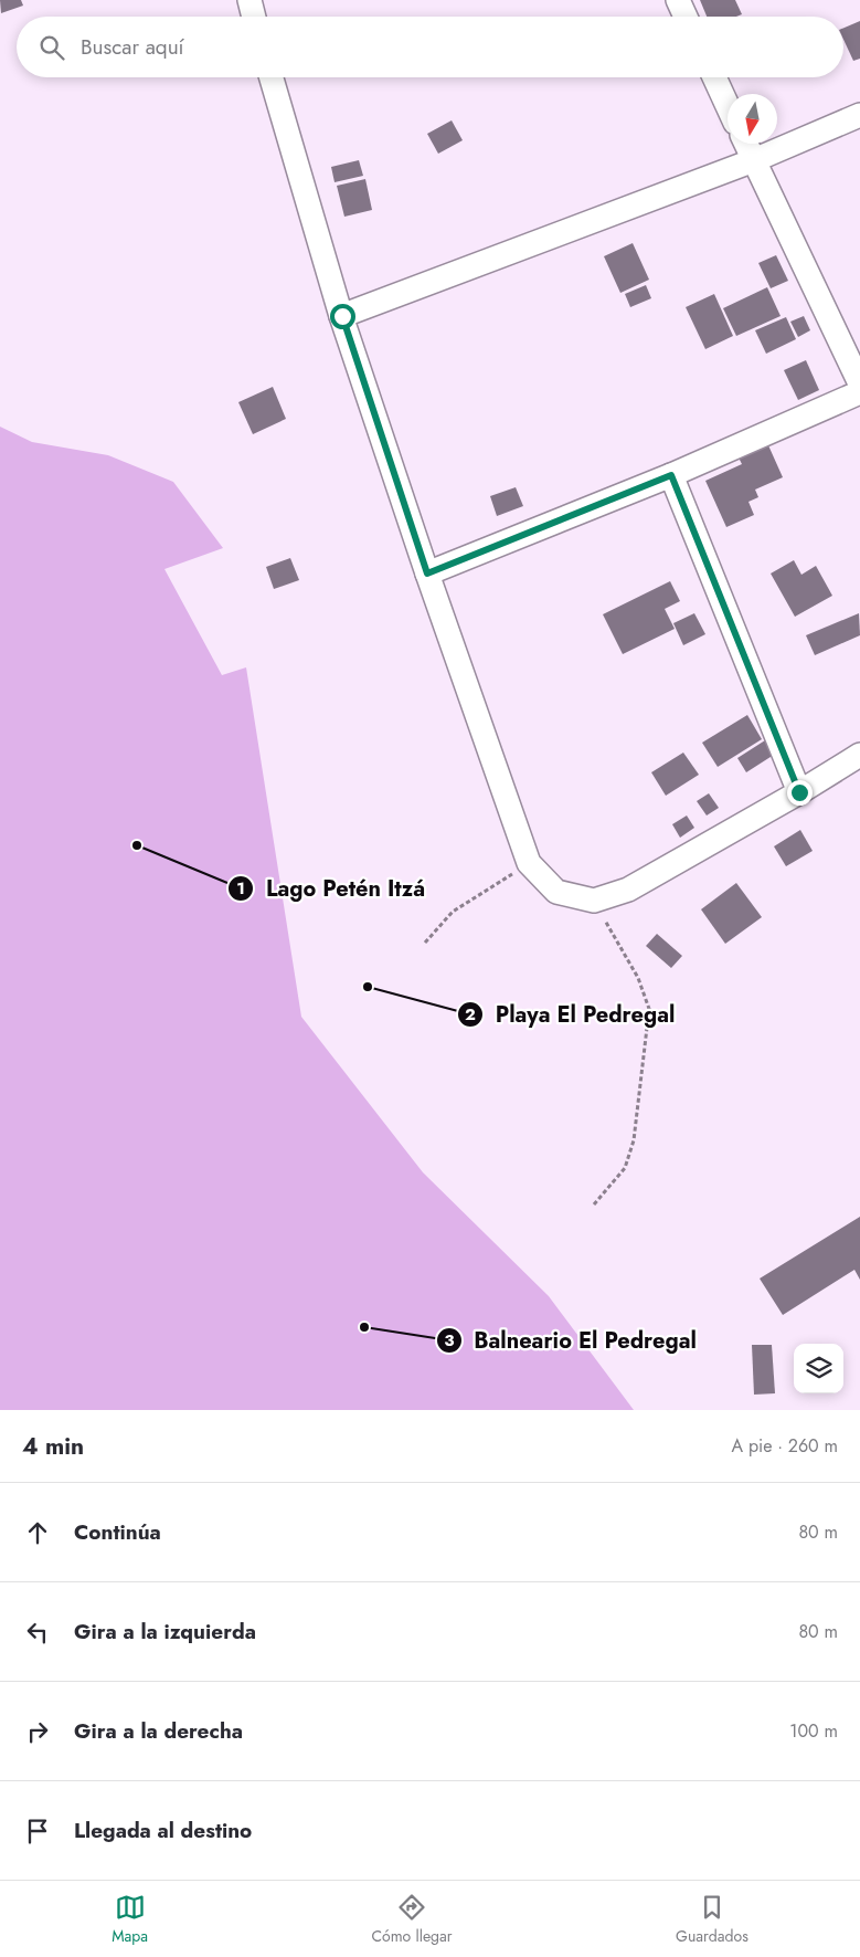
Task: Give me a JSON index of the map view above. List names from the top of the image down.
{
  "places": ["Lago Petén Itzá", "Playa El Pedregal", "Balneario El Pedregal"],
  "north": "bottom",
  "page": {
    "search": "Buscar aquí",
    "heading": ["4 min", "A pie · 260 m"],
    "list": [
      ["Continúa", "80 m"],
      ["Gira a la izquierda", "80 m"],
      ["Gira a la derecha", "100 m"],
      "Llegada al destino"
    ],
    "nav": ["Mapa", "Cómo llegar", "Guardados"]
  }
}
